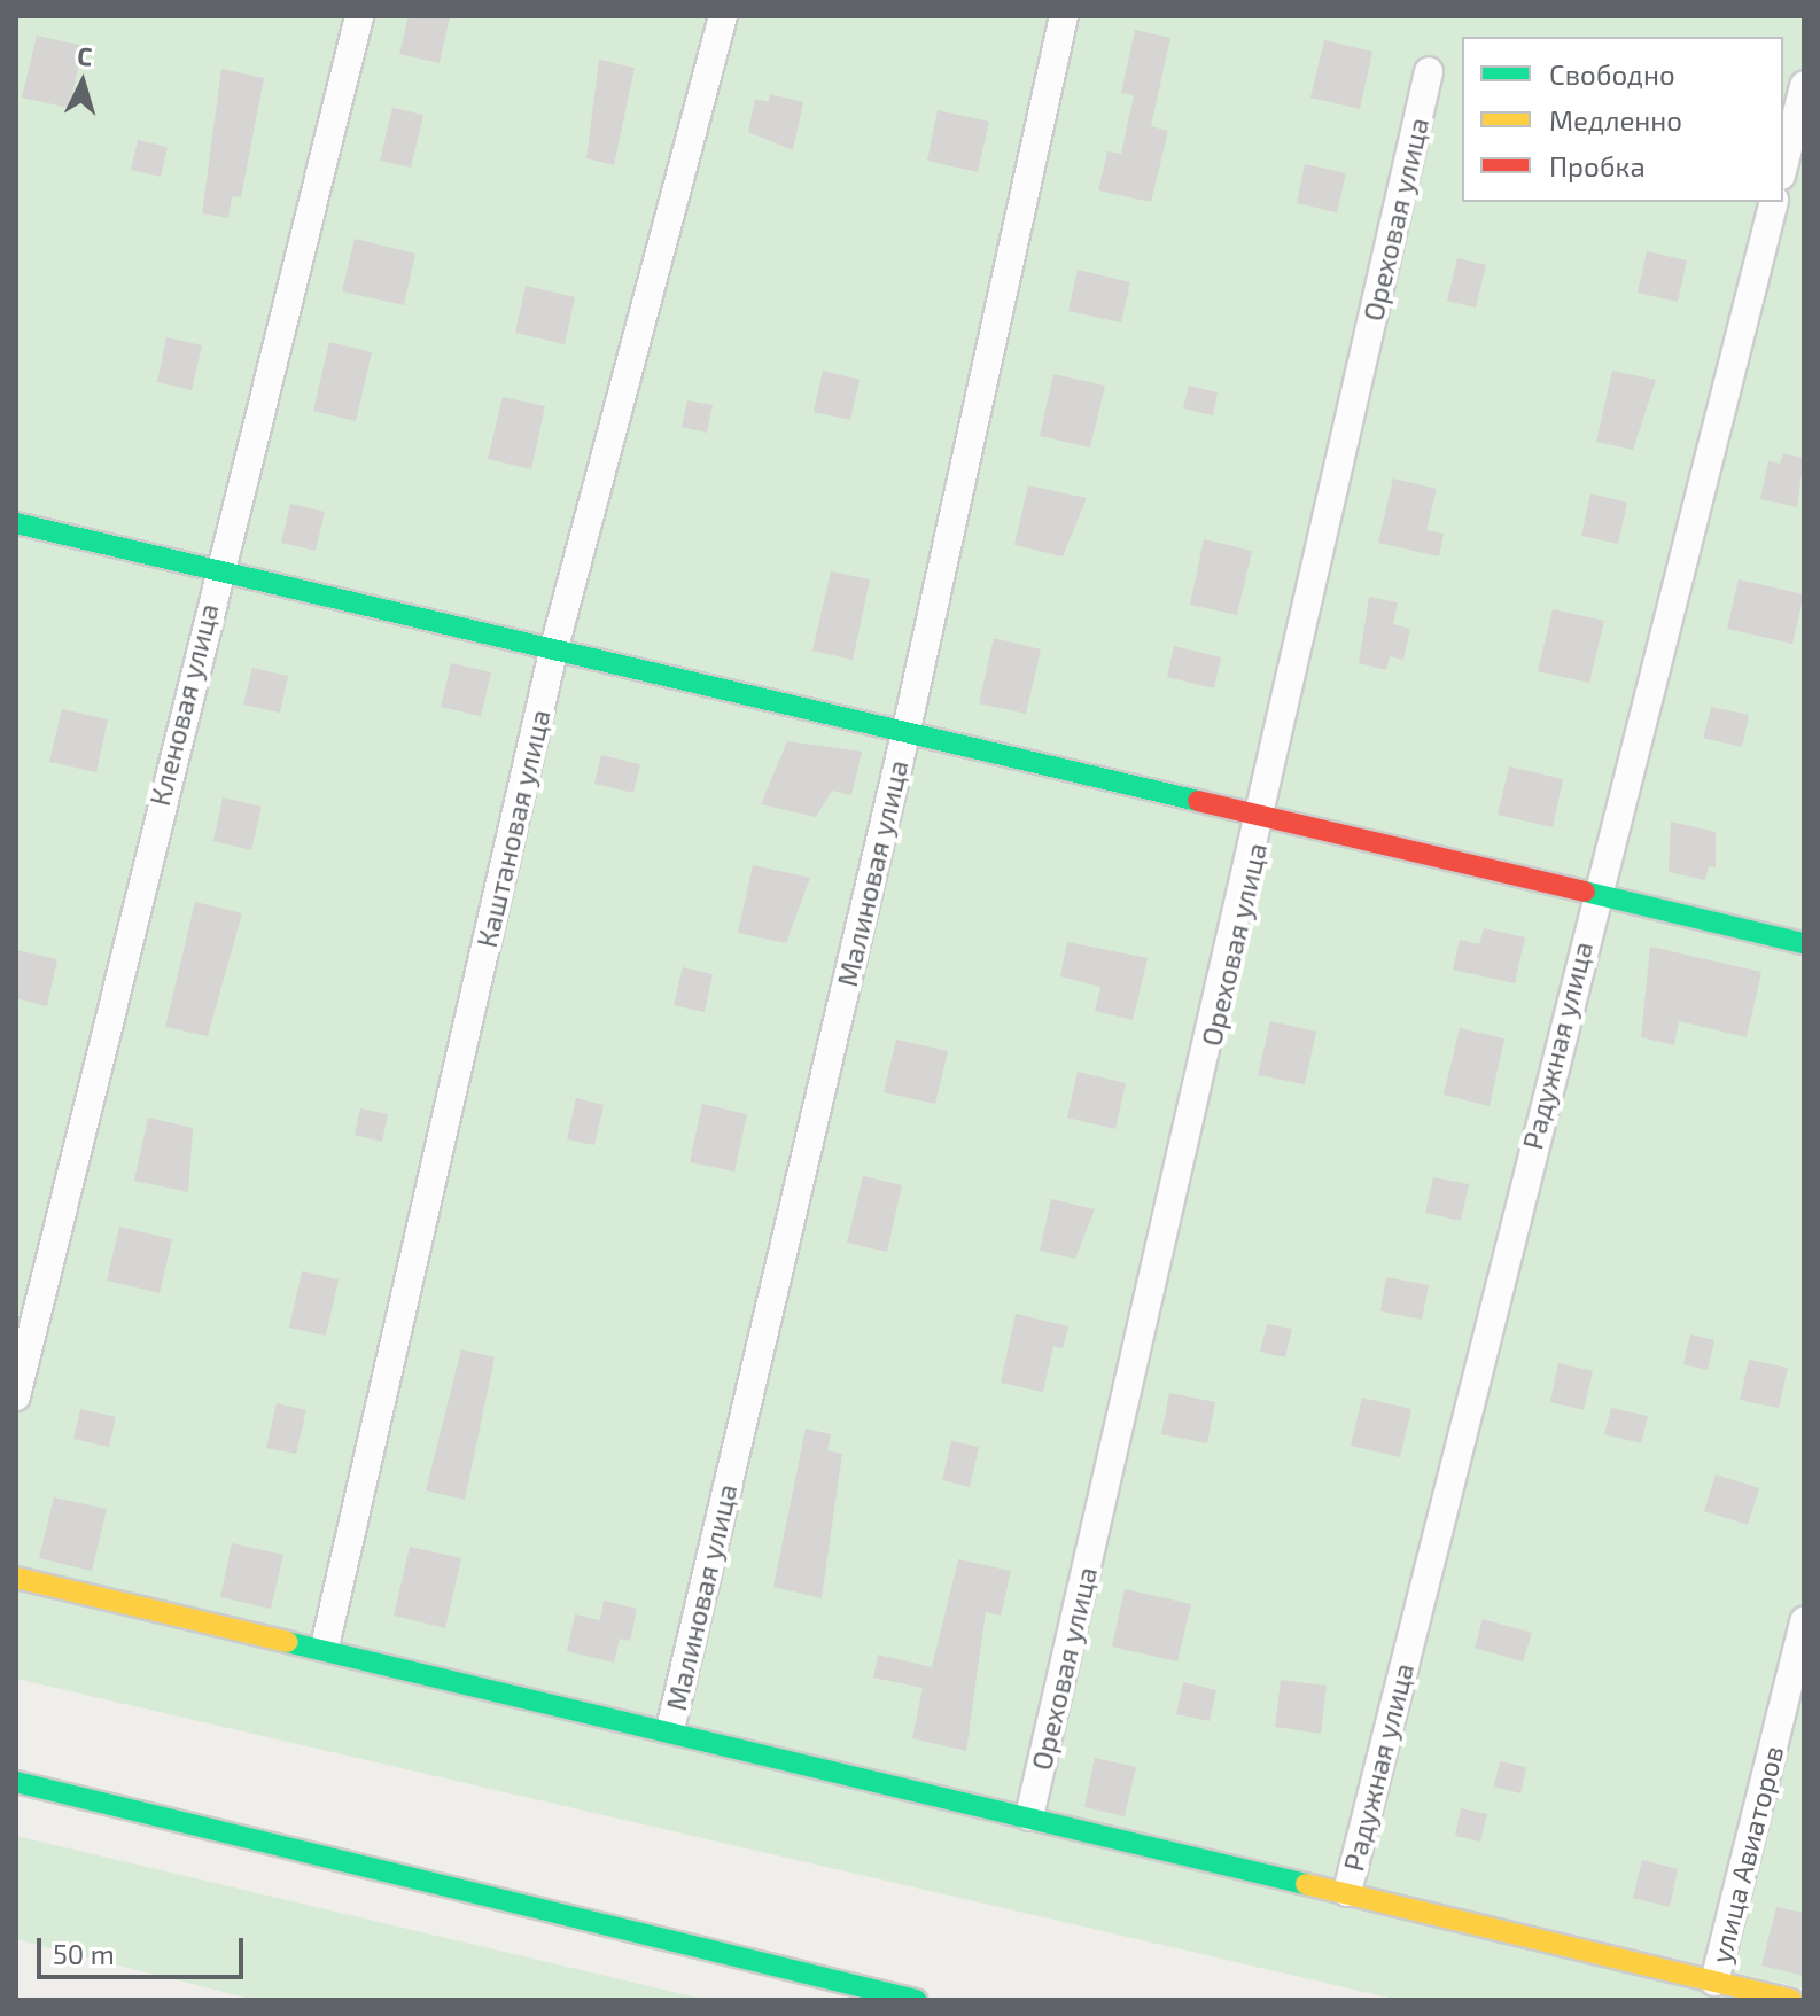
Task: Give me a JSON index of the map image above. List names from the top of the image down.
{
  "streets": {
    "street": [
      "Ореховая улица",
      "Кленовая улица",
      "Каштановая улица",
      "Малиновая улица",
      "Радужная улица",
      "улица Авиаторов"
    ]
  },
  "legend": ["Свободно", "Медленно", "Пробка"],
  "scale_bar": "50 m",
  "north": "top"
}
